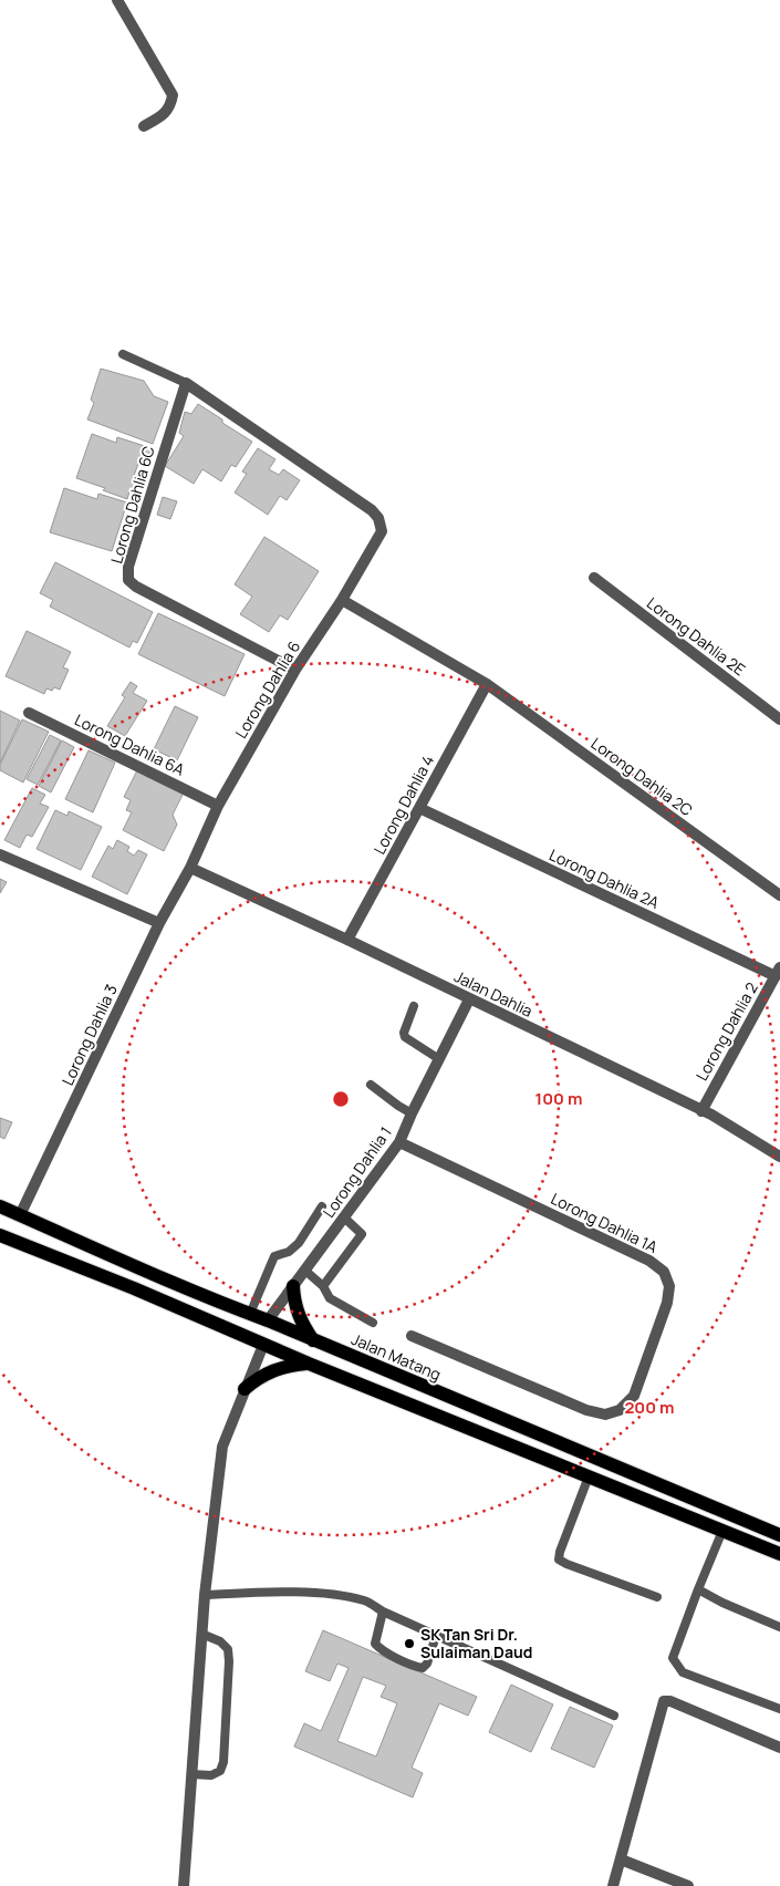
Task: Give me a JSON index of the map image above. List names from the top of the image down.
{
  "streets": {
    "main road": ["Jalan Matang"],
    "street": [
      "Lorong Dahlia 6C",
      "Lorong Dahlia 2E",
      "Lorong Dahlia 6",
      "Lorong Dahlia 6A",
      "Lorong Dahlia 2C",
      "Lorong Dahlia 4",
      "Lorong Dahlia 2A",
      "Jalan Dahlia",
      "Lorong Dahlia 2",
      "Lorong Dahlia 3",
      "Lorong Dahlia 1",
      "Lorong Dahlia 1A"
    ]
  },
  "crossings": [
    ["Lorong Dahlia 6C", "Lorong Dahlia 6"],
    ["Lorong Dahlia 6", "Lorong Dahlia 6A"],
    ["Lorong Dahlia 6", "Lorong Dahlia 2C"],
    ["Lorong Dahlia 6", "Jalan Dahlia"],
    ["Lorong Dahlia 6", "Lorong Dahlia 3"],
    ["Lorong Dahlia 2C", "Lorong Dahlia 4"],
    ["Lorong Dahlia 4", "Lorong Dahlia 2A"],
    ["Lorong Dahlia 4", "Jalan Dahlia"],
    ["Lorong Dahlia 2A", "Lorong Dahlia 2"],
    ["Jalan Dahlia", "Lorong Dahlia 2"],
    ["Jalan Dahlia", "Lorong Dahlia 3"],
    ["Jalan Dahlia", "Lorong Dahlia 1"],
    ["Lorong Dahlia 3", "Jalan Matang"],
    ["Lorong Dahlia 1", "Lorong Dahlia 1A"],
    ["Lorong Dahlia 1", "Jalan Matang"]
  ],
  "places": ["SK Tan Sri Dr. Sulaiman Daud"],
  "rings": ["100 m", "200 m"]
}
